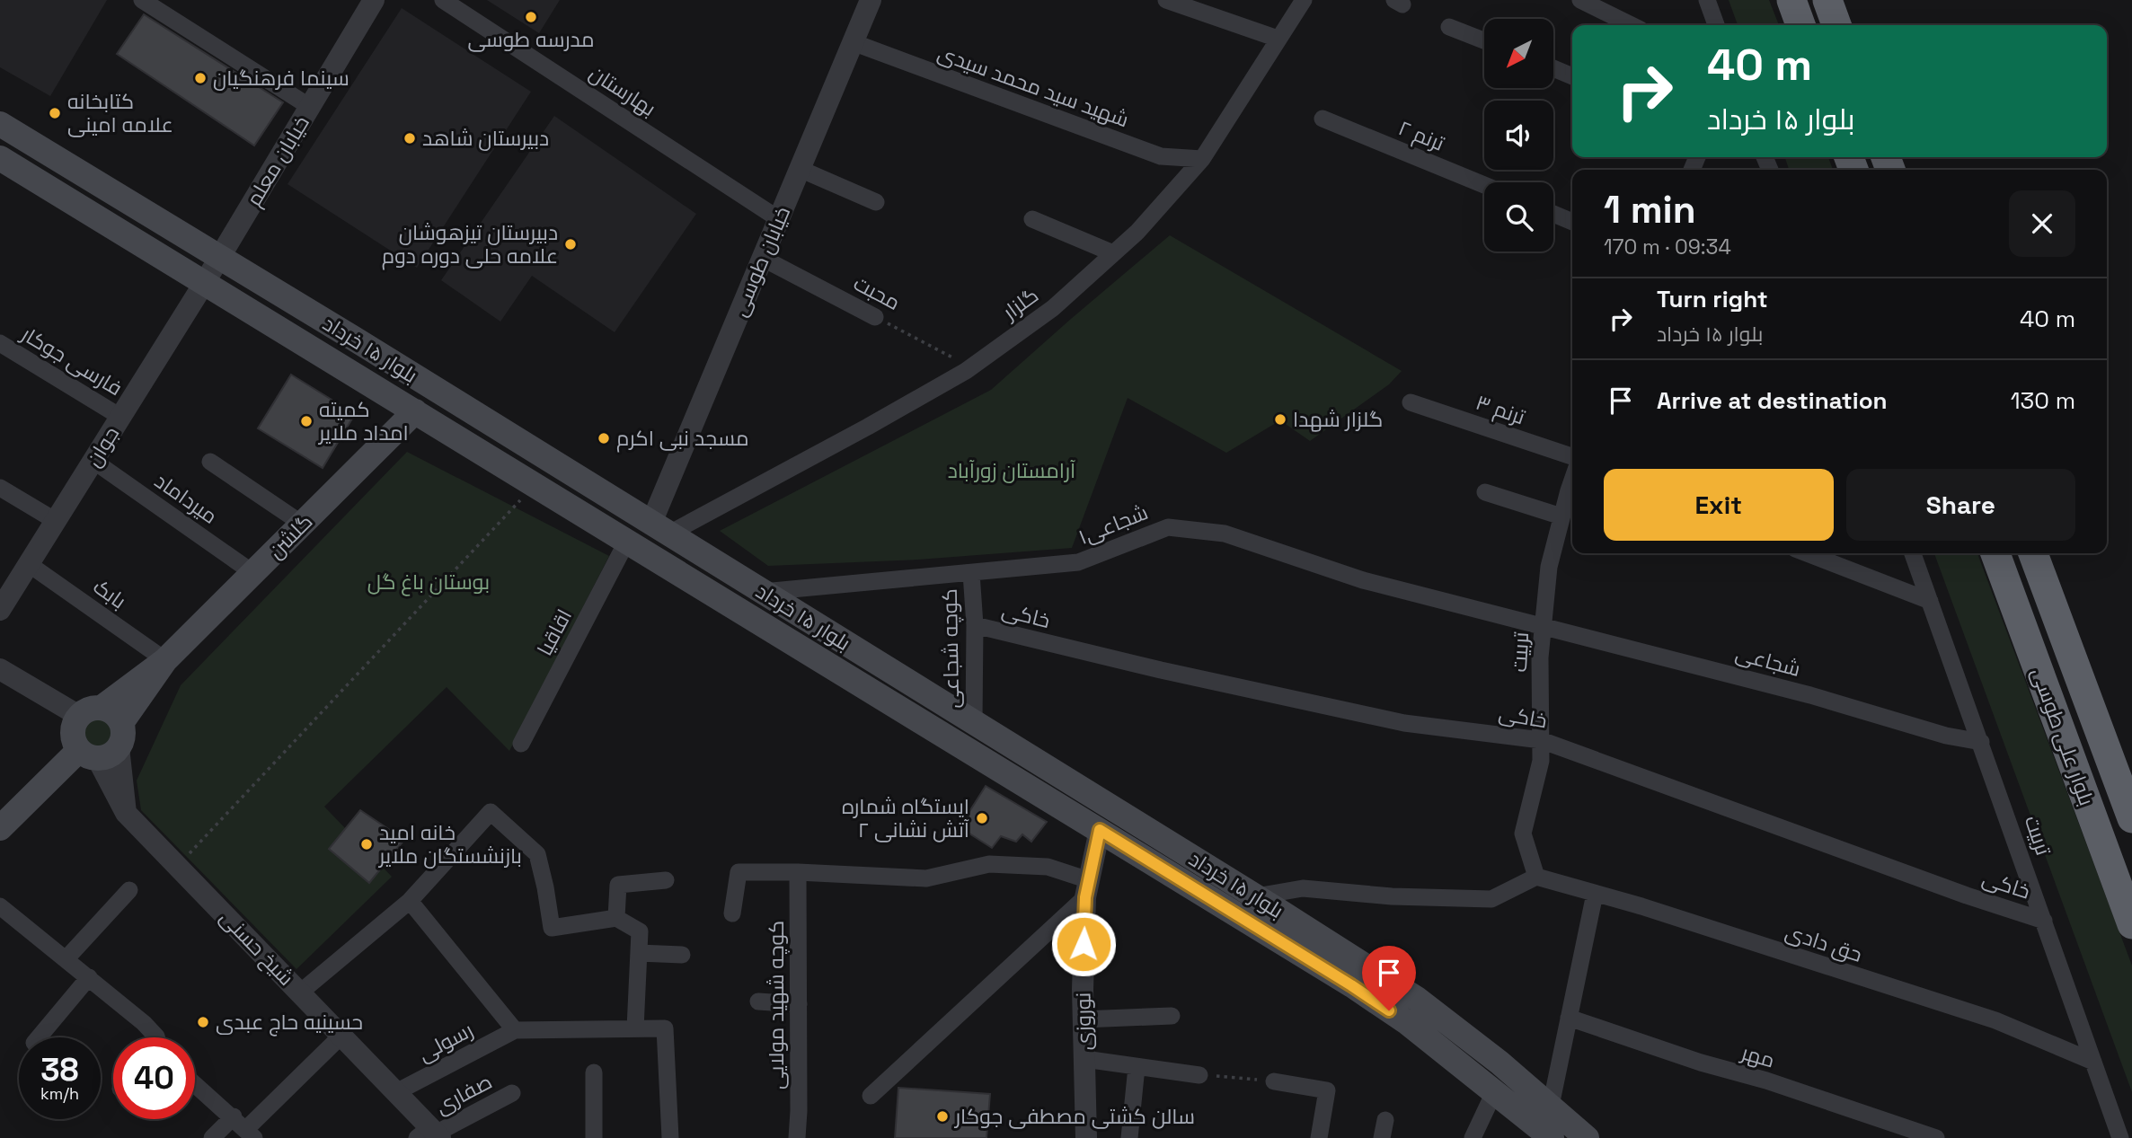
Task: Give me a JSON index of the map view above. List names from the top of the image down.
{
  "streets": {
    "highway": ["بلوار علی طوسی"],
    "main road": ["بلوار ۱۵ خرداد", "گلشن"],
    "street": [
      "شهید سید محمد سیدی",
      "بهارستان",
      "ترنم ۲",
      "خیابان معلم",
      "خیابان طوسی",
      "محبت",
      "گلزار",
      "فارسی جوکار",
      "ترنم ۳",
      "جوان",
      "میرداماد",
      "شجاعی۱",
      "بابک",
      "خاکی",
      "اقاقیا",
      "کوچه شجاعی",
      "تربیت",
      "شجاعی",
      "حق دادی",
      "شیخ حسنی",
      "کوچه شهید مولایی",
      "نوروزی",
      "رسولی",
      "مهر",
      "صفاری"
    ]
  },
  "crossings": [
    ["شهید سید محمد سیدی", "خیابان طوسی"],
    ["شهید سید محمد سیدی", "گلزار"],
    ["بهارستان", "خیابان طوسی"],
    ["خیابان معلم", "بلوار ۱۵ خرداد"],
    ["خیابان معلم", "جوان"],
    ["خیابان طوسی", "محبت"],
    ["خیابان طوسی", "گلزار"],
    ["خیابان طوسی", "بلوار ۱۵ خرداد"],
    ["محبت", "گلزار"],
    ["گلزار", "بلوار ۱۵ خرداد"],
    ["بلوار ۱۵ خرداد", "جوان"],
    ["بلوار ۱۵ خرداد", "شجاعی۱"],
    ["بلوار ۱۵ خرداد", "گلشن"],
    ["بلوار ۱۵ خرداد", "اقاقیا"],
    ["بلوار ۱۵ خرداد", "کوچه شجاعی"],
    ["بلوار ۱۵ خرداد", "نوروزی"],
    ["فارسی جوکار", "جوان"],
    ["جوان", "میرداماد"],
    ["جوان", "بابک"],
    ["میرداماد", "گلشن"],
    ["شجاعی۱", "کوچه شجاعی"],
    ["شجاعی۱", "تربیت"],
    ["شجاعی۱", "شجاعی"],
    ["گلشن", "بابک"],
    ["گلشن", "شیخ حسنی"],
    ["خاکی", "کوچه شجاعی"],
    ["خاکی", "تربیت"],
    ["تربیت", "شجاعی"],
    ["تربیت", "حق دادی"],
    ["شیخ حسنی", "رسولی"],
    ["شیخ حسنی", "صفاری"]
  ],
  "parks": ["آرامستان زورآباد", "بوستان باغ گل"],
  "places": [
    "مدرسه طوسی",
    "سینما فرهنگیان",
    "کتابخانه علامه امینی",
    "دبیرستان شاهد",
    "دبیرستان تیزهوشان علامه حلی دوره دوم",
    "گلزار شهدا",
    "کمیته امداد ملایر",
    "مسجد نبی اکرم",
    "ایستگاه شماره ۲ آتش نشانی",
    "خانه امید بازنشستگان ملایر",
    "حسینیه حاج عبدی",
    "سالن کشتی مصطفی جوکار"
  ],
  "north": "bottom left",
  "page": {
    "turn": ["40 m", "بلوار ۱۵ خرداد"],
    "heading": ["1 min", "170 m · 09:34"],
    "list": [
      {
        "name": "Turn right",
        "note": "بلوار ۱۵ خرداد",
        "value": "40 m"
      },
      {
        "name": "Arrive at destination",
        "value": "130 m"
      }
    ],
    "buttons": ["Exit", "Share"],
    "speed": "38 km/h",
    "limit": "40"
  }
}
